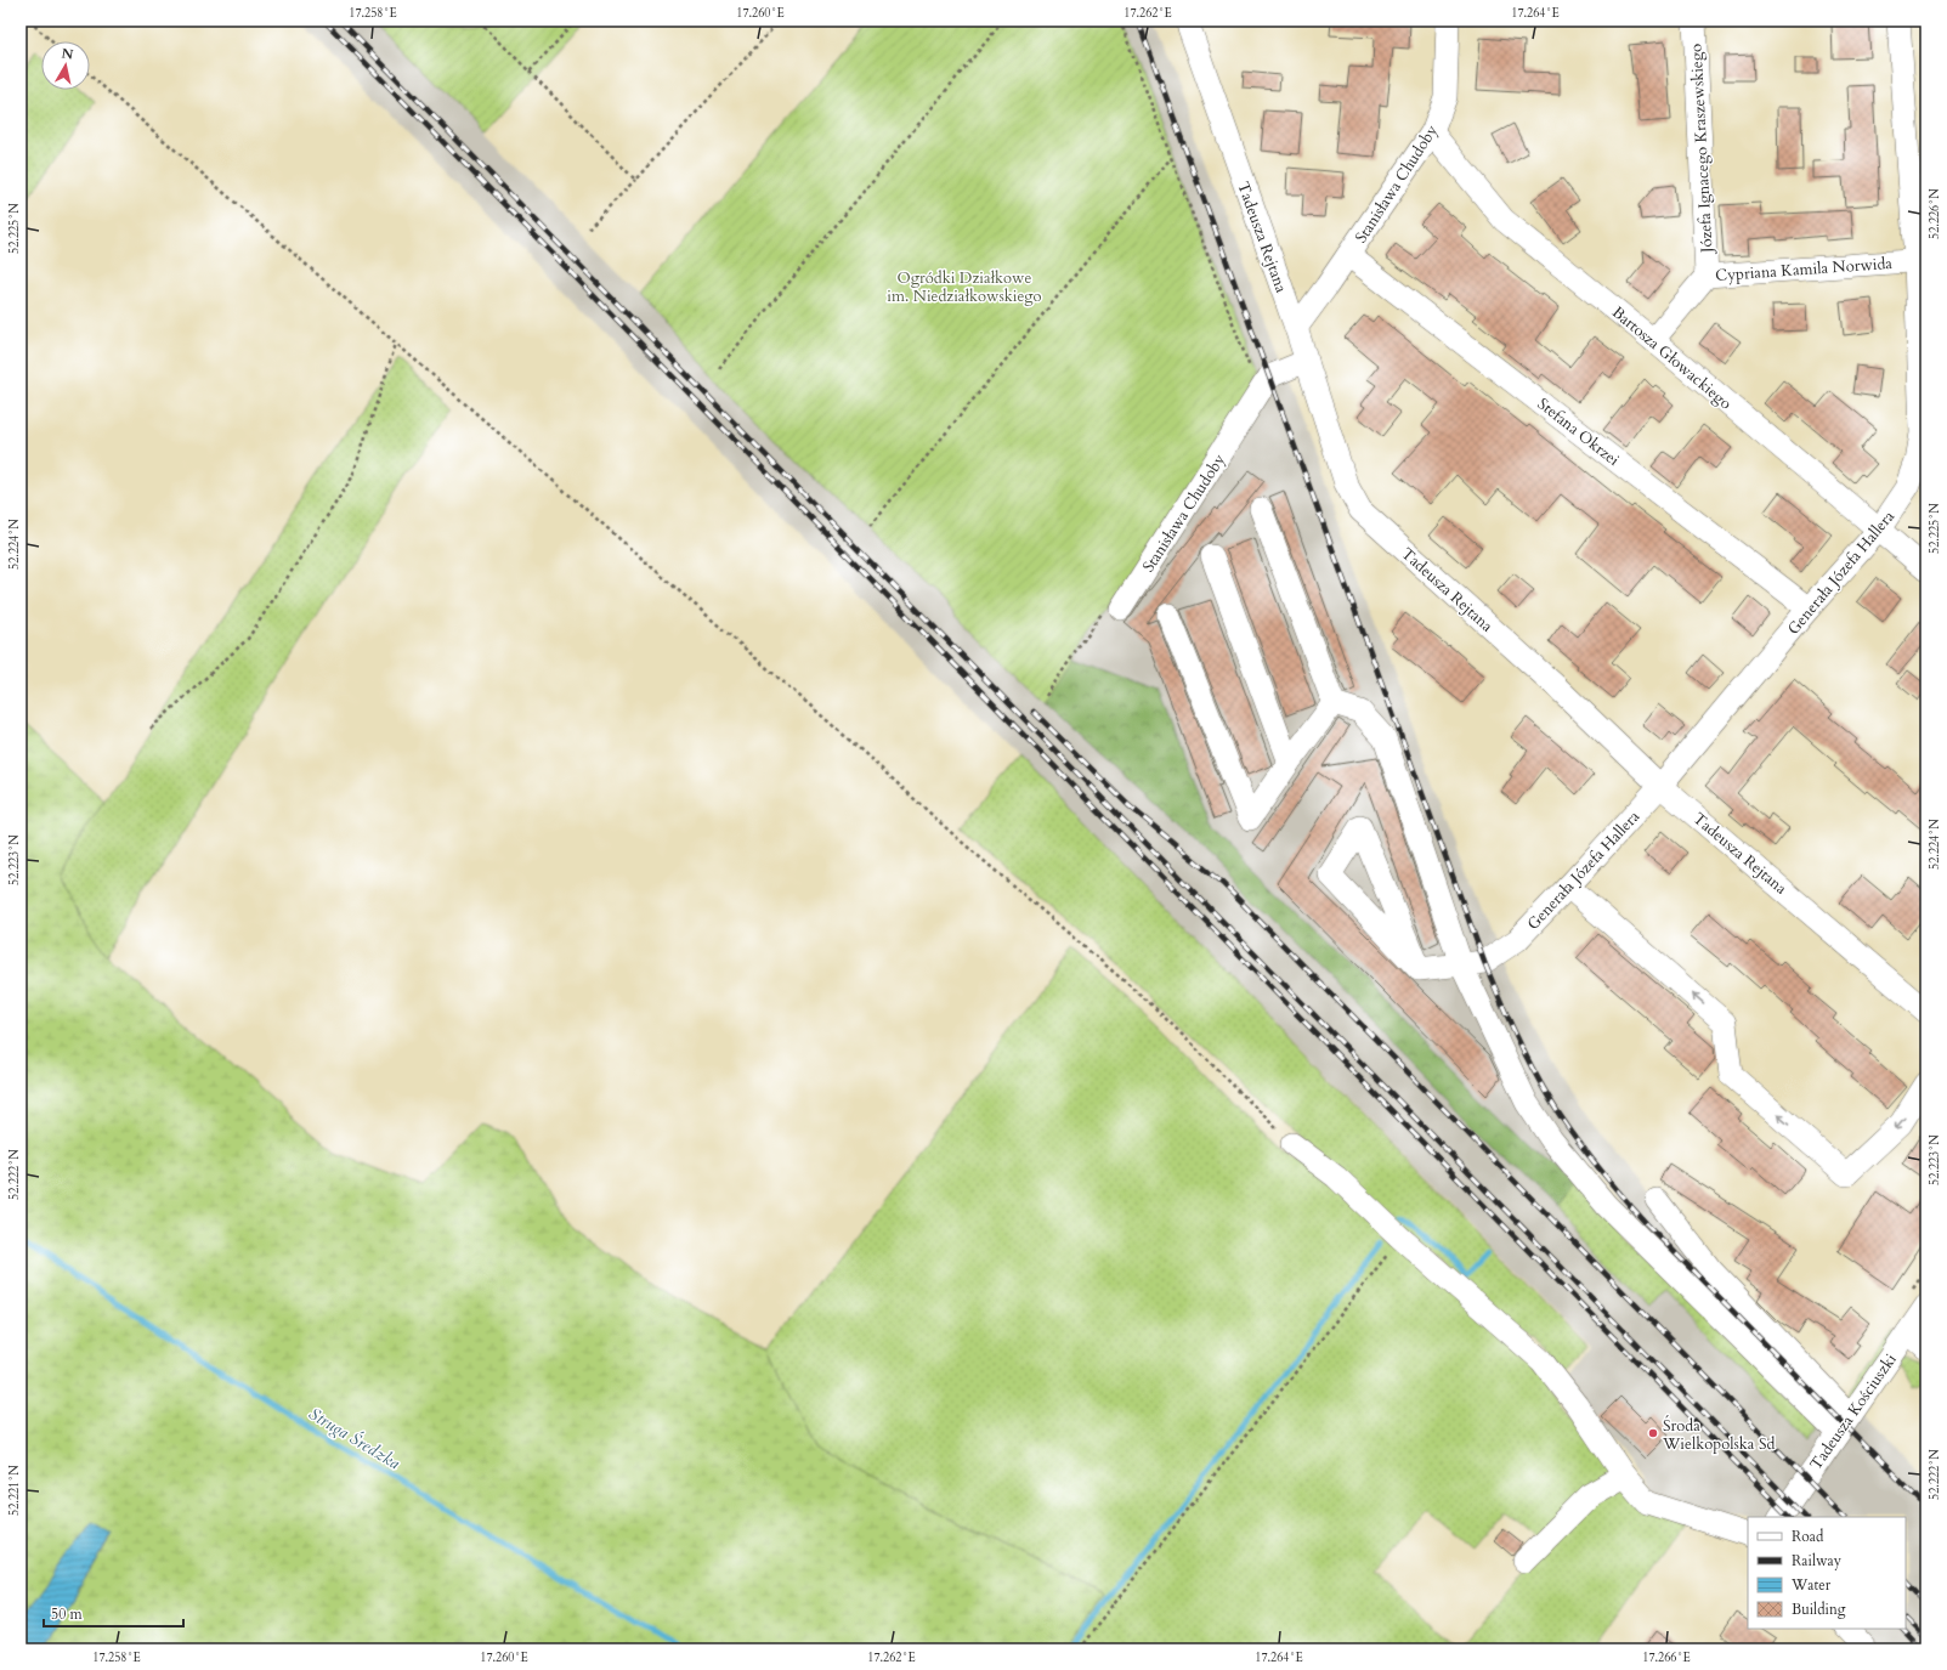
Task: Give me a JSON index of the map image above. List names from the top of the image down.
{
  "streets": {
    "street": [
      "Józefa Ignacego Kraszewskiego",
      "Stanisława Chudoby",
      "Tadeusza Rejtana",
      "Cypriana Kamila Norwida",
      "Bartosza Głowackiego",
      "Stefana Okrzei",
      "Generała Józefa Hallera",
      "Tadeusza Kościuszki"
    ]
  },
  "crossings": [
    ["Józefa Ignacego Kraszewskiego", "Cypriana Kamila Norwida"],
    ["Stanisława Chudoby", "Tadeusza Rejtana"],
    ["Stanisława Chudoby", "Bartosza Głowackiego"],
    ["Stanisława Chudoby", "Stefana Okrzei"],
    ["Tadeusza Rejtana", "Generała Józefa Hallera"],
    ["Cypriana Kamila Norwida", "Bartosza Głowackiego"],
    ["Cypriana Kamila Norwida", "Generała Józefa Hallera"],
    ["Bartosza Głowackiego", "Generała Józefa Hallera"],
    ["Stefana Okrzei", "Generała Józefa Hallera"]
  ],
  "water": ["Struga Średzka"],
  "parks": ["Ogródki Działkowe im. Niedziałkowskiego"],
  "places": ["Środa Wielkopolska Sd"],
  "legend": [
    "Road",
    "Railway",
    "Water",
    "Building"
  ],
  "scale_bar": "50 m",
  "north": "top",
  "coordinates": [
    "17.258°E",
    "17.260°E",
    "17.262°E",
    "17.264°E",
    "52.226°N",
    "52.225°N",
    "52.224°N",
    "52.223°N",
    "52.222°N",
    "52.221°N",
    "17.266°E"
  ]
}
